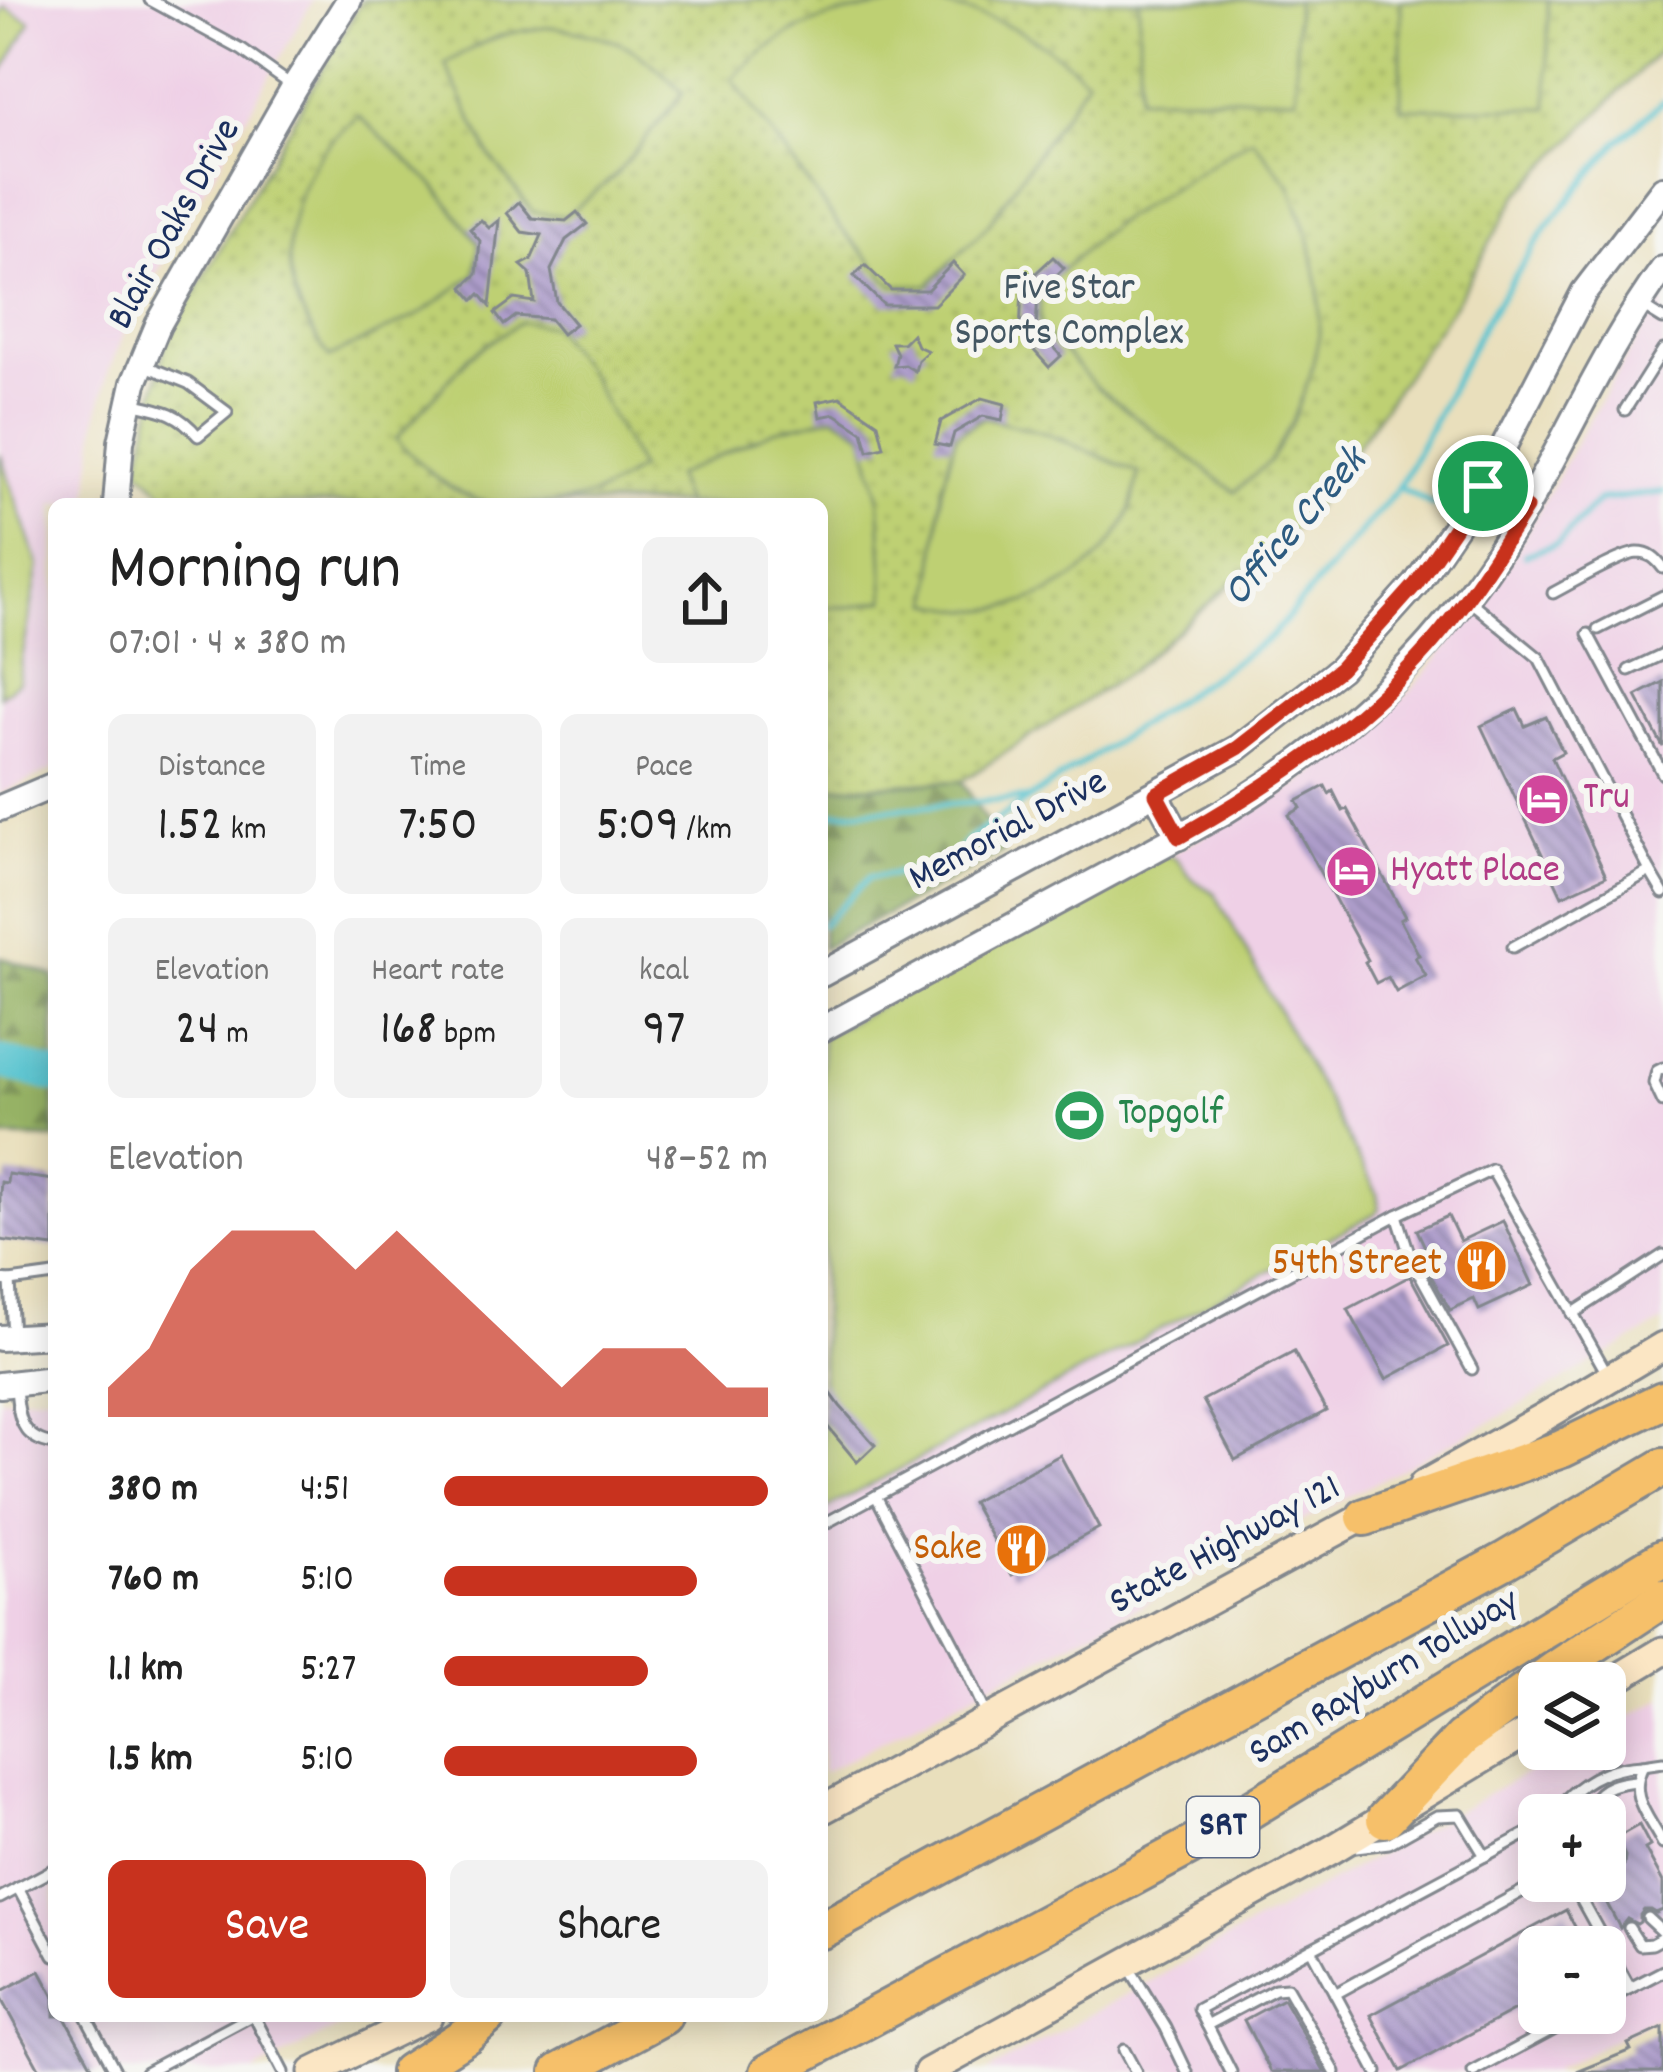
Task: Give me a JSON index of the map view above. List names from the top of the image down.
{
  "streets": {
    "highway": ["Sam Rayburn Tollway", "SRT"],
    "main road": ["State Highway 121"],
    "street": ["Blair Oaks Drive", "Memorial Drive"]
  },
  "water": ["Office Creek"],
  "parks": ["Five Star Sports Complex"],
  "places": {
    "hotel": ["Tru", "Hyatt Place"],
    "sports": ["Topgolf"],
    "restaurant": ["54th Street", "Sake"]
  },
  "page": {
    "heading": ["Morning run", "07:01 · 4 × 380 m"],
    "stats": [
      ["Distance", "1.52 km"],
      ["Time", "7:50"],
      ["Pace", "5:09 /km"],
      ["Elevation", "24 m"],
      ["Heart rate", "168 bpm"],
      ["kcal", "97"]
    ],
    "chart": ["Elevation", "48–52 m"],
    "list": [
      {
        "name": "380 m",
        "note": "4:51"
      },
      {
        "name": "760 m",
        "note": "5:10"
      },
      {
        "name": "1.1 km",
        "note": "5:27"
      },
      {
        "name": "1.5 km",
        "note": "5:10"
      }
    ],
    "map_buttons": ["+", "−"],
    "buttons": ["Save", "Share"]
  }
}
